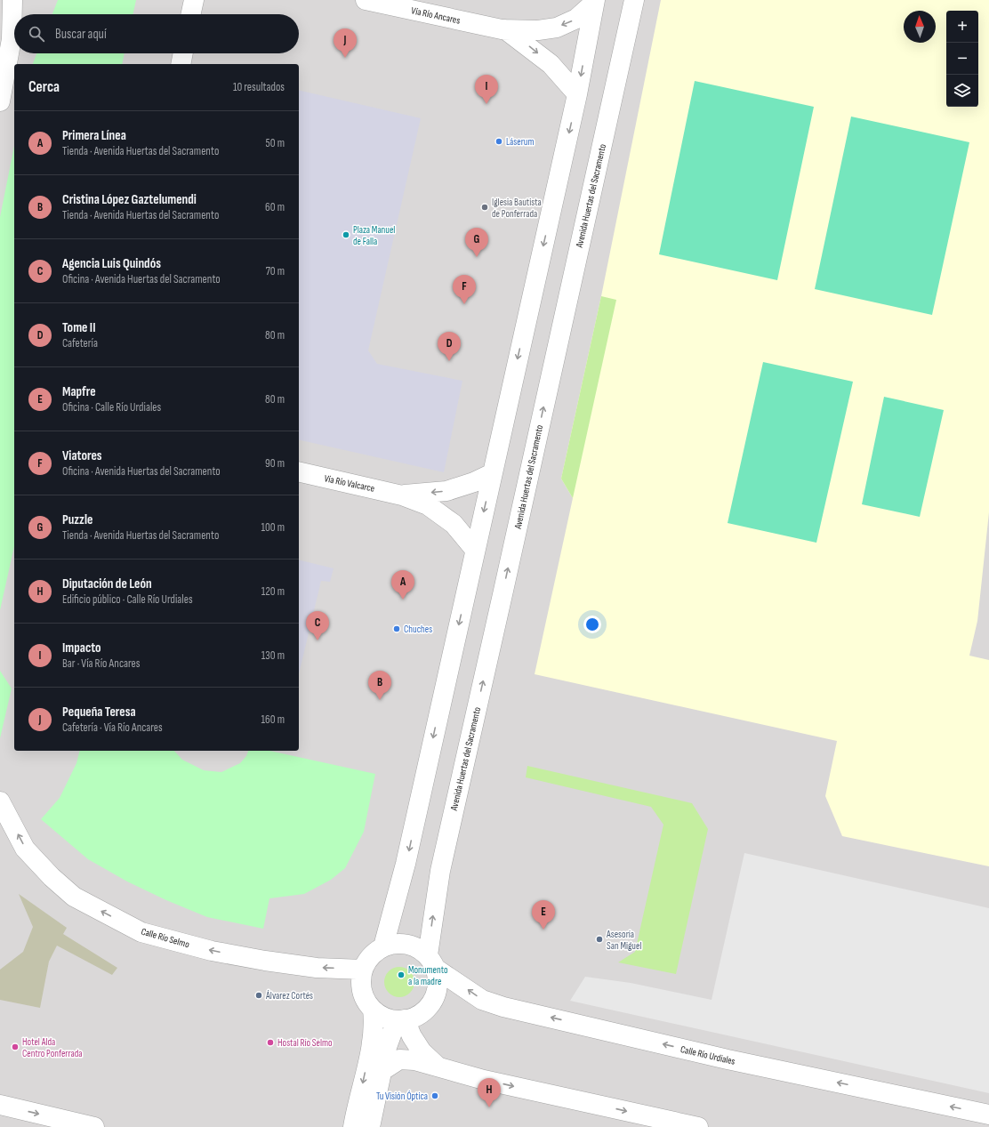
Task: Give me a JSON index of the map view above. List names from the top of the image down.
{
  "streets": {
    "street": [
      "Vía Río Ancares",
      "Avenida Huertas del Sacramento",
      "Vía Río Valcarce",
      "Calle Río Selmo",
      "Calle Río Urdiales"
    ]
  },
  "crossings": [
    ["Avenida Huertas del Sacramento", "Calle Río Selmo"],
    ["Avenida Huertas del Sacramento", "Calle Río Urdiales"],
    ["Calle Río Selmo", "Calle Río Urdiales"]
  ],
  "one_way": ["Calle Río Selmo"],
  "places": [
    "Láserum",
    "Iglesia Bautista de Ponferrada",
    "Plaza Manuel de Falla",
    "Chuches",
    "Asesoría San Miguel",
    "Monumento a la madre",
    "Álvarez Cortés",
    "Hostal Río Selmo",
    "Hotel Alda Centro Ponferrada",
    "Tu Visión Óptica"
  ],
  "north": "top",
  "page": {
    "map_buttons": ["+", "−"],
    "search": "Buscar aquí",
    "pins": [
      "J",
      "I",
      "G",
      "F",
      "D",
      "A",
      "C",
      "B",
      "E",
      "H"
    ],
    "heading": ["Cerca", "10 resultados"],
    "list": [
      {
        "mark": "A",
        "name": "Primera Línea",
        "note": "Tienda · Avenida Huertas del Sacramento",
        "value": "50 m"
      },
      {
        "mark": "B",
        "name": "Cristina López Gaztelumendi",
        "note": "Tienda · Avenida Huertas del Sacramento",
        "value": "60 m"
      },
      {
        "mark": "C",
        "name": "Agencia Luis Quindós",
        "note": "Oficina · Avenida Huertas del Sacramento",
        "value": "70 m"
      },
      {
        "mark": "D",
        "name": "Tome II",
        "note": "Cafetería",
        "value": "80 m"
      },
      {
        "mark": "E",
        "name": "Mapfre",
        "note": "Oficina · Calle Río Urdiales",
        "value": "80 m"
      },
      {
        "mark": "F",
        "name": "Viatores",
        "note": "Oficina · Avenida Huertas del Sacramento",
        "value": "90 m"
      },
      {
        "mark": "G",
        "name": "Puzzle",
        "note": "Tienda · Avenida Huertas del Sacramento",
        "value": "100 m"
      },
      {
        "mark": "H",
        "name": "Diputación de León",
        "note": "Edificio público · Calle Río Urdiales",
        "value": "120 m"
      },
      {
        "mark": "I",
        "name": "Impacto",
        "note": "Bar · Vía Río Ancares",
        "value": "130 m"
      },
      {
        "mark": "J",
        "name": "Pequeña Teresa",
        "note": "Cafetería · Vía Río Ancares",
        "value": "160 m"
      }
    ]
  }
}
